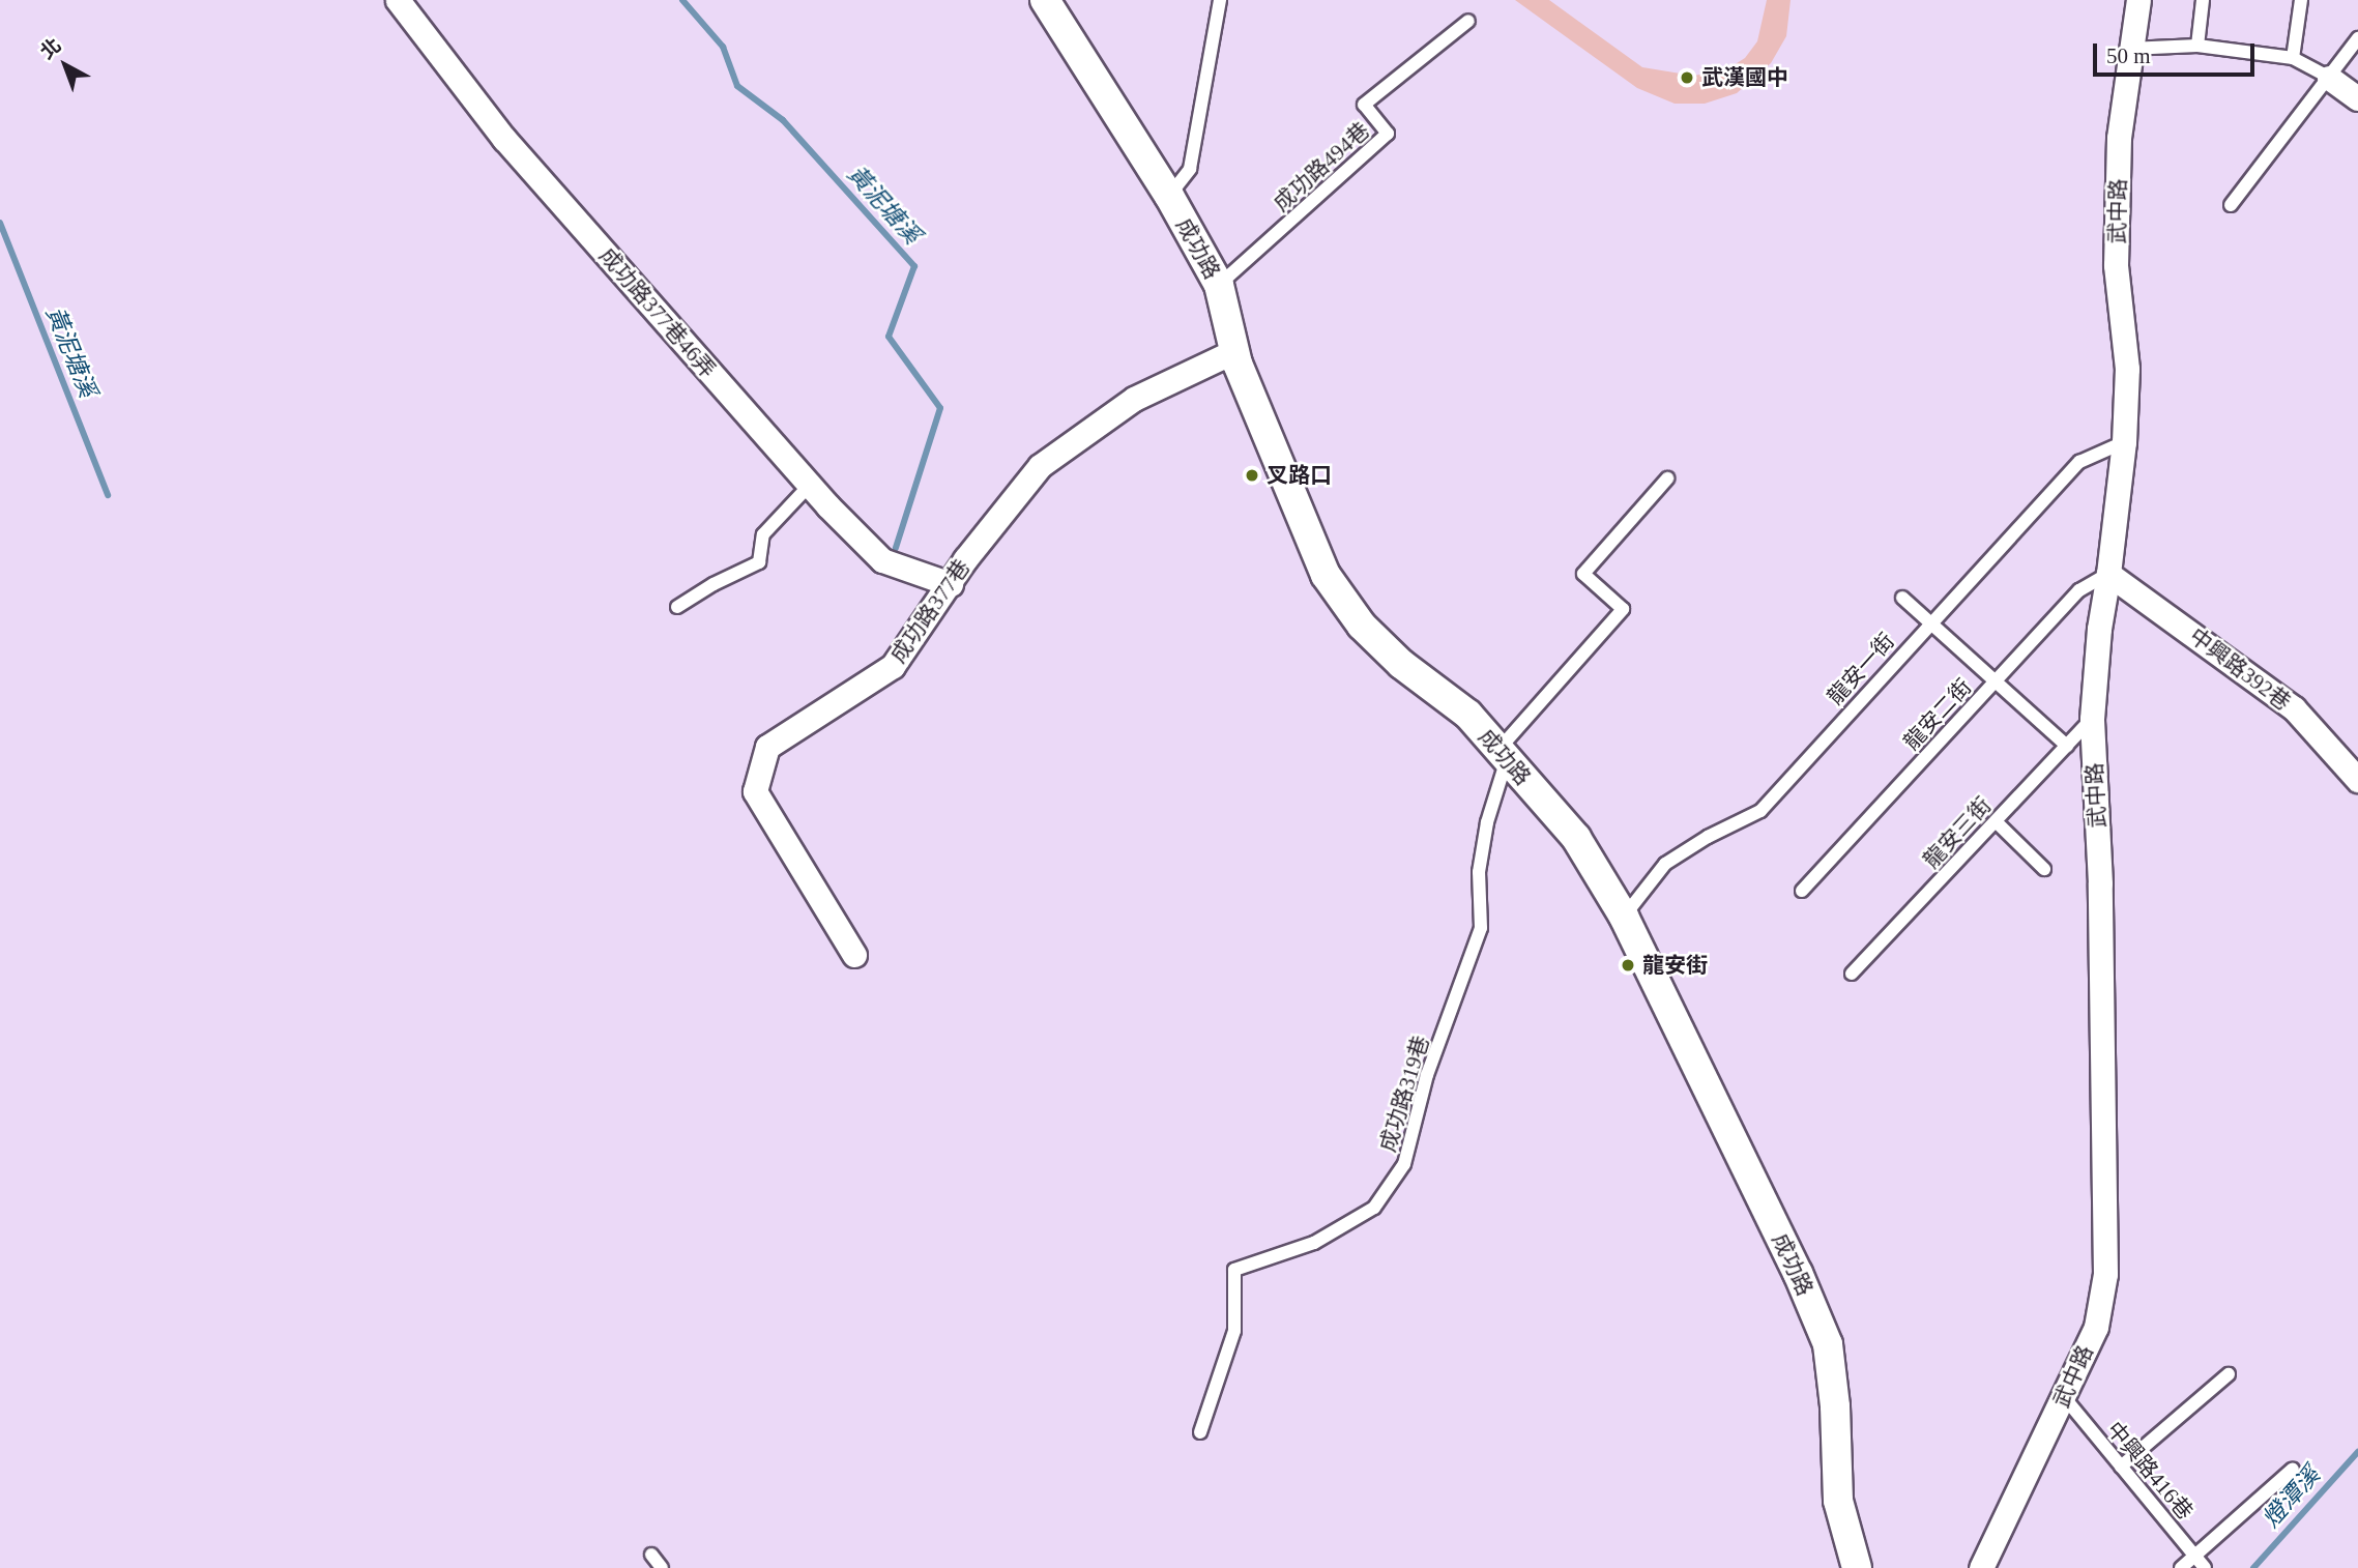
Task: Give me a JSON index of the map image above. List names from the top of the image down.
{
  "streets": {
    "street": [
      "武中路",
      "成功路",
      "成功路377巷46弄",
      "成功路377巷",
      "中興路392巷"
    ],
    "lane": [
      "成功路494巷",
      "龍安一街",
      "龍安二街",
      "龍安三街",
      "成功路319巷",
      "中興路416巷"
    ]
  },
  "crossings": [
    ["成功路494巷", "成功路"],
    ["武中路", "龍安一街"],
    ["武中路", "中興路392巷"],
    ["武中路", "龍安二街"],
    ["武中路", "龍安三街"],
    ["武中路", "中興路416巷"],
    ["成功路", "成功路377巷"],
    ["成功路", "龍安一街"],
    ["成功路", "成功路319巷"],
    ["成功路377巷46弄", "成功路377巷"],
    ["中興路392巷", "龍安二街"]
  ],
  "water": ["黃泥塘溪", "燈潭溪"],
  "places": ["武漢國中", "叉路口", "龍安街"],
  "scale_bar": "50 m",
  "north": "top left"
}
